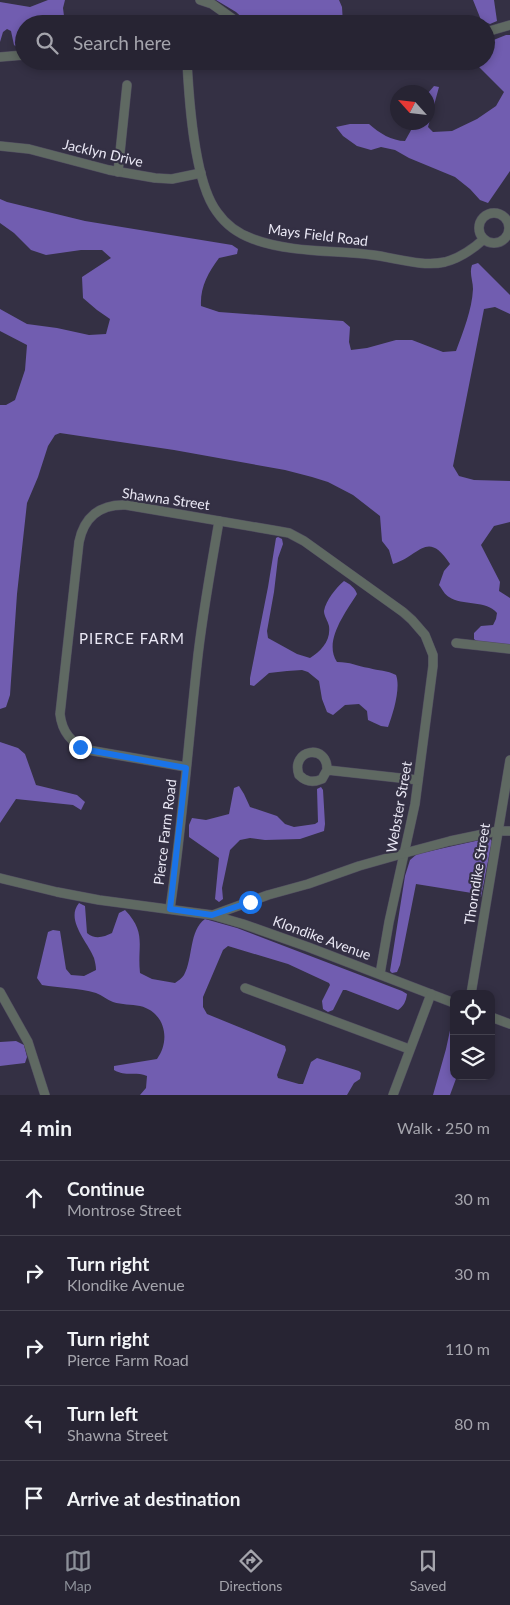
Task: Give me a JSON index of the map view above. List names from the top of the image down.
{
  "streets": {
    "street": [
      "Jacklyn Drive",
      "Mays Field Road",
      "Shawna Street",
      "Webster Street",
      "Pierce Farm Road",
      "Thorndike Street",
      "Klondike Avenue"
    ]
  },
  "crossings": [
    ["Jacklyn Drive", "Mays Field Road"],
    ["Shawna Street", "Webster Street"],
    ["Shawna Street", "Pierce Farm Road"],
    ["Webster Street", "Klondike Avenue"],
    ["Pierce Farm Road", "Klondike Avenue"]
  ],
  "districts": ["PIERCE FARM"],
  "north": "top left",
  "page": {
    "search": "Search here",
    "heading": ["4 min", "Walk · 250 m"],
    "list": [
      ["Continue", "Montrose Street", "30 m"],
      ["Turn right", "Klondike Avenue", "30 m"],
      ["Turn right", "Pierce Farm Road", "110 m"],
      ["Turn left", "Shawna Street", "80 m"],
      "Arrive at destination"
    ],
    "nav": ["Map", "Directions", "Saved"]
  }
}
